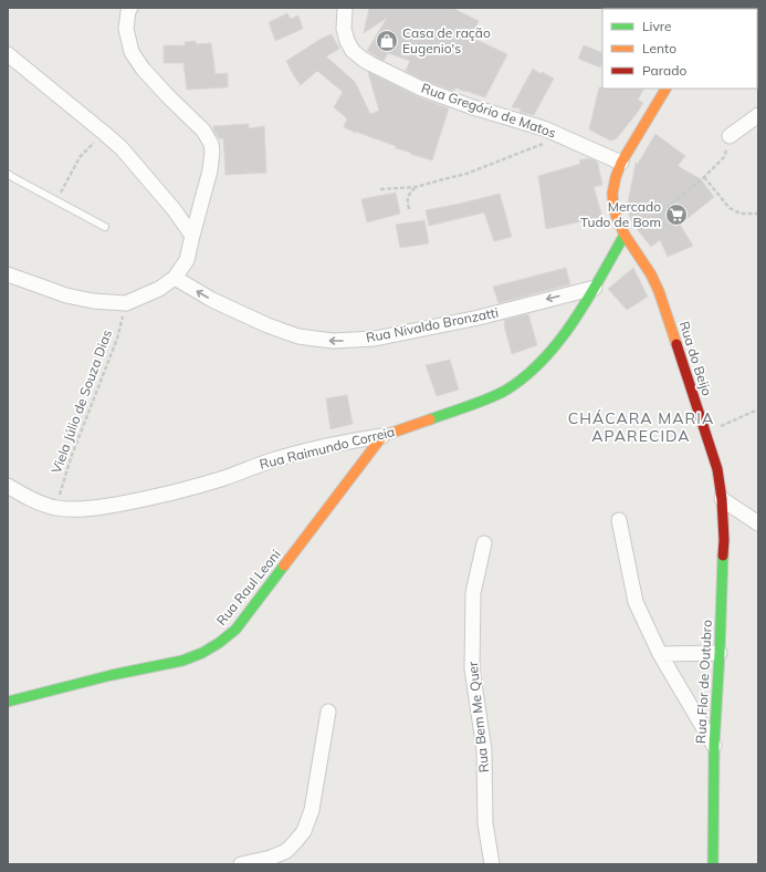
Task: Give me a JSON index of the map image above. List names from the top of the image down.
{
  "streets": {
    "street": [
      "Rua Gregório de Matos",
      "Rua Nivaldo Bronzatti",
      "Rua do Beijo",
      "Rua Raimundo Correia",
      "Rua Raul Leoni",
      "Rua Flor de Outubro",
      "Rua Bem Me Quer"
    ],
    "path": ["Viela Júlio de Souza Dias"]
  },
  "crossings": [
    ["Rua Gregório de Matos", "Rua do Beijo"],
    ["Rua Nivaldo Bronzatti", "Rua Raimundo Correia"],
    ["Rua do Beijo", "Rua Raimundo Correia"],
    ["Rua do Beijo", "Rua Flor de Outubro"],
    ["Viela Júlio de Souza Dias", "Rua Raimundo Correia"],
    ["Rua Raimundo Correia", "Rua Raul Leoni"]
  ],
  "one_way": ["Rua Nivaldo Bronzatti"],
  "districts": ["CHÁCARA MARIA APARECIDA"],
  "places": {
    "shop": ["Casa de ração Eugenio's"],
    "supermarket": ["Mercado Tudo de Bom"]
  },
  "legend": ["Livre", "Lento", "Parado"]
}
